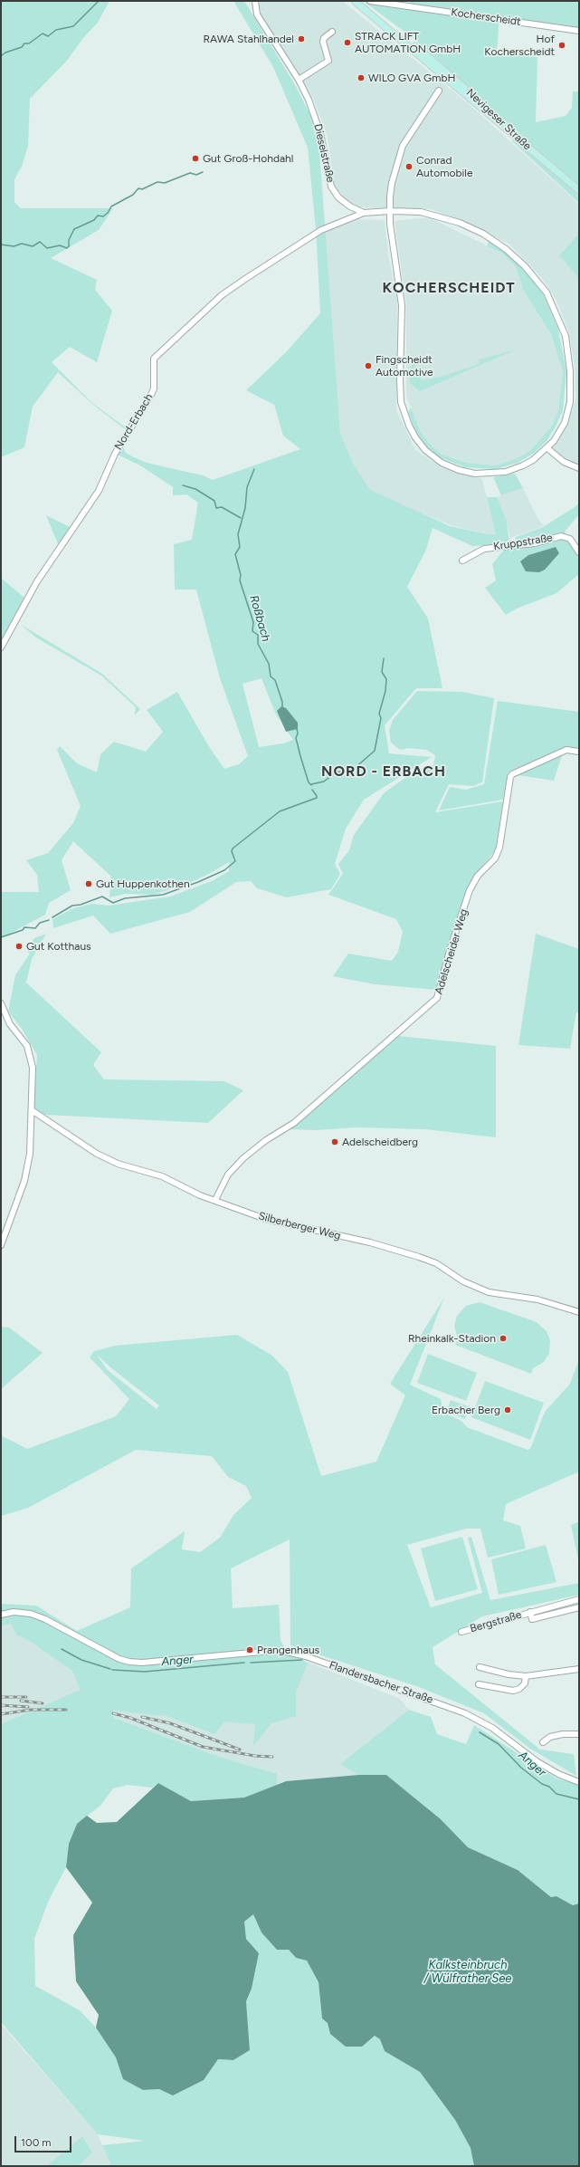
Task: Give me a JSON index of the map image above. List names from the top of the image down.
{
  "streets": {
    "main road": ["Nevigeser Straße"],
    "street": [
      "Kocherscheidt",
      "Dieselstraße",
      "Nord-Erbach",
      "Kruppstraße",
      "Adelscheider Weg",
      "Silberberger Weg",
      "Bergstraße",
      "Flandersbacher Straße"
    ]
  },
  "crossings": [
    ["Dieselstraße", "Nord-Erbach"],
    ["Adelscheider Weg", "Silberberger Weg"]
  ],
  "districts": ["KOCHERSCHEIDT", "NORD - ERBACH"],
  "water": ["Roßbach", "Anger", "Kalksteinbruch / Wülfrather See"],
  "places": [
    "RAWA Stahlhandel",
    "STRACK LIFT AUTOMATION GmbH",
    "Hof Kocherscheidt",
    "WILO GVA GmbH",
    "Gut Groß-Hohdahl",
    "Conrad Automobile",
    "Fingscheidt Automotive",
    "Gut Huppenkothen",
    "Gut Kotthaus",
    "Adelscheidberg",
    "Rheinkalk-Stadion",
    "Erbacher Berg",
    "Prangenhaus"
  ],
  "scale_bar": "100 m"
}
